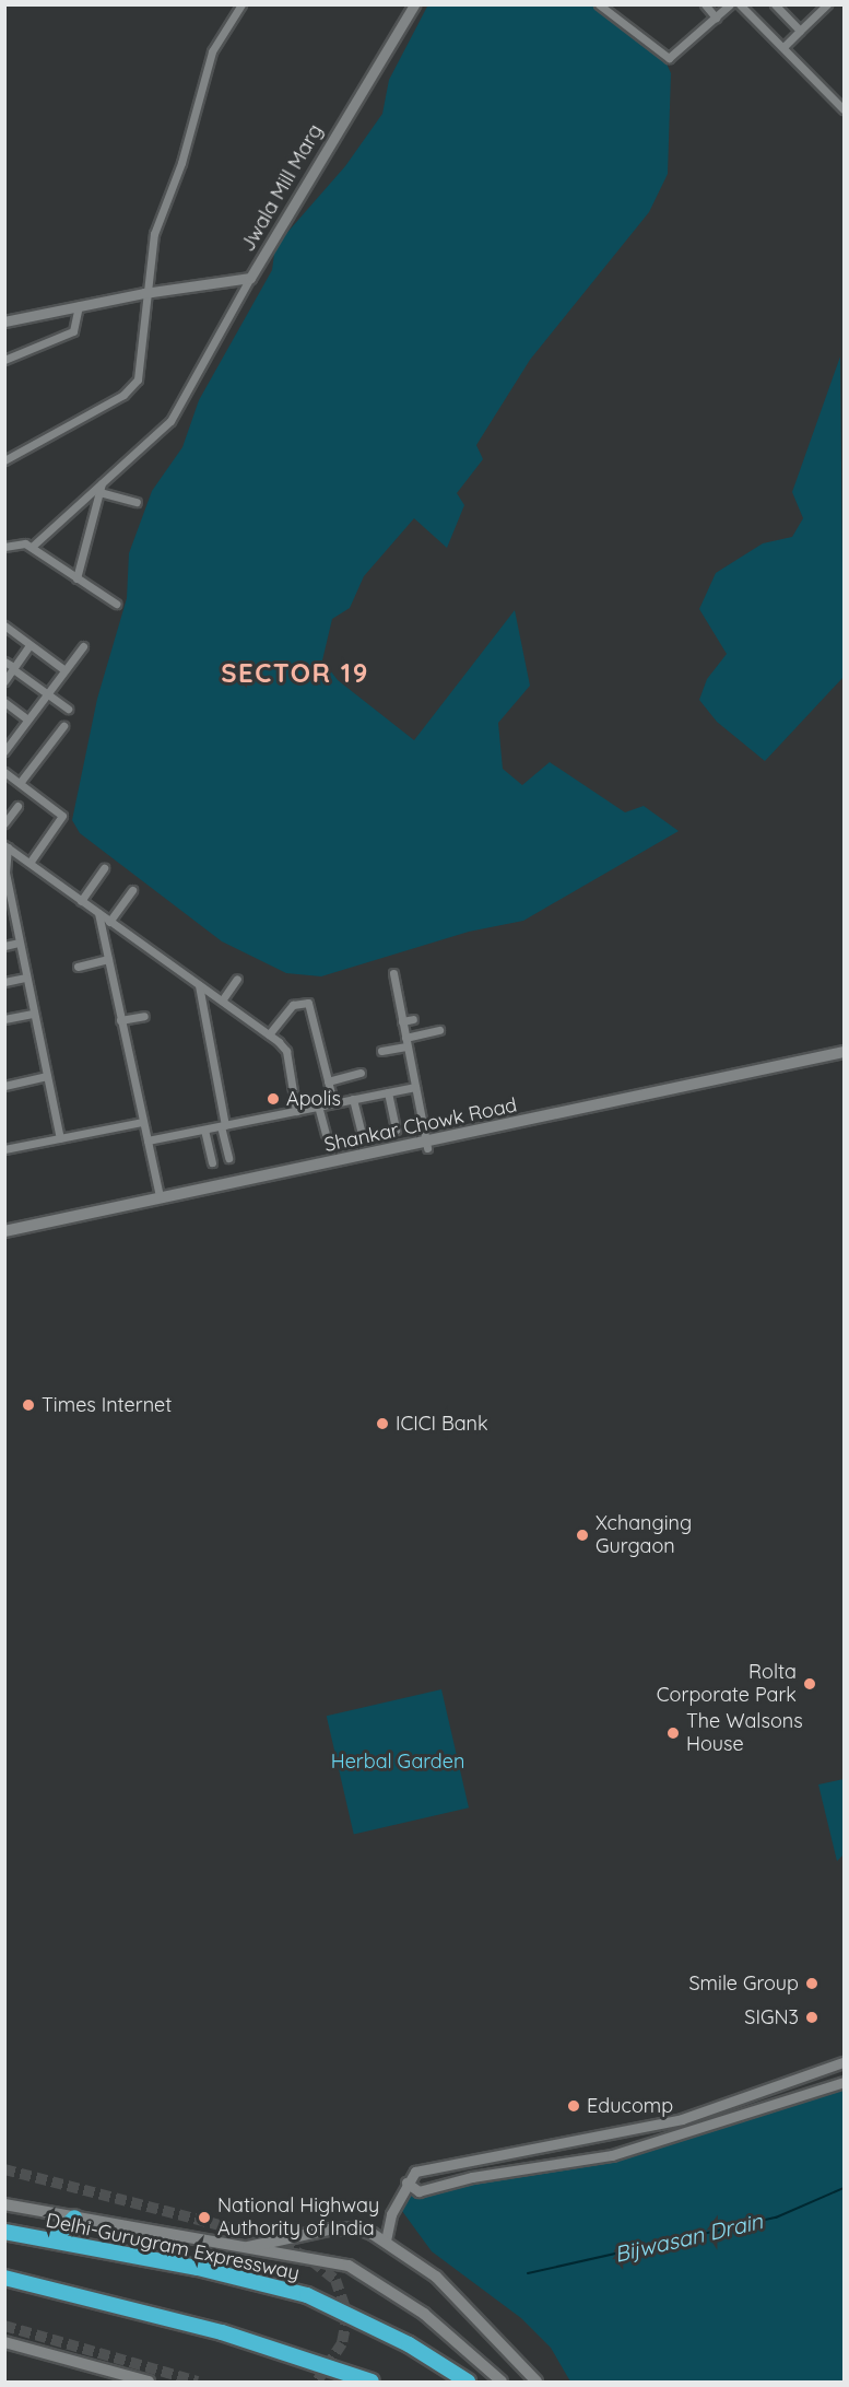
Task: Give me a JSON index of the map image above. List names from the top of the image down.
{
  "streets": {
    "highway": ["Delhi-Gurugram Expressway"],
    "main road": ["Shankar Chowk Road"],
    "street": ["Jwala Mill Marg"]
  },
  "districts": ["SECTOR 19"],
  "water": ["Bijwasan Drain"],
  "parks": ["Herbal Garden"],
  "places": [
    "Apolis",
    "Times Internet",
    "ICICI Bank",
    "Xchanging Gurgaon",
    "Rolta Corporate Park",
    "The Walsons House",
    "Smile Group",
    "SIGN3",
    "Educomp",
    "National Highway Authority of India"
  ]
}
